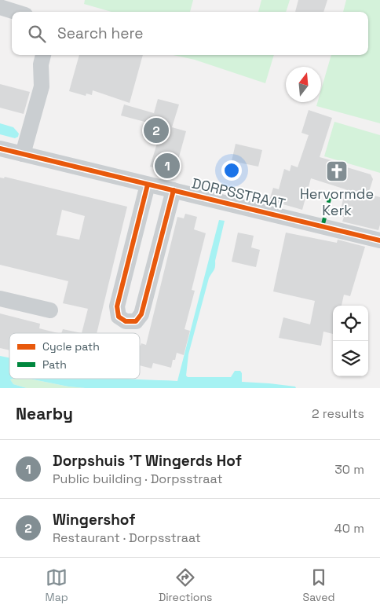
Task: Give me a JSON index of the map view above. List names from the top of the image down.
{
  "streets": {
    "street": ["DORPSSTRAAT"]
  },
  "places": {
    "church": ["Hervormde Kerk"]
  },
  "legend": ["Cycle path", "Path"],
  "north": "top",
  "page": {
    "search": "Search here",
    "pins": ["2", "1"],
    "heading": ["Nearby", "2 results"],
    "list": [
      {
        "mark": "1",
        "name": "Dorpshuis 'T Wingerds Hof",
        "note": "Public building · Dorpsstraat",
        "value": "30 m"
      },
      {
        "mark": "2",
        "name": "Wingershof",
        "note": "Restaurant · Dorpsstraat",
        "value": "40 m"
      }
    ],
    "nav": ["Map", "Directions", "Saved"]
  }
}
